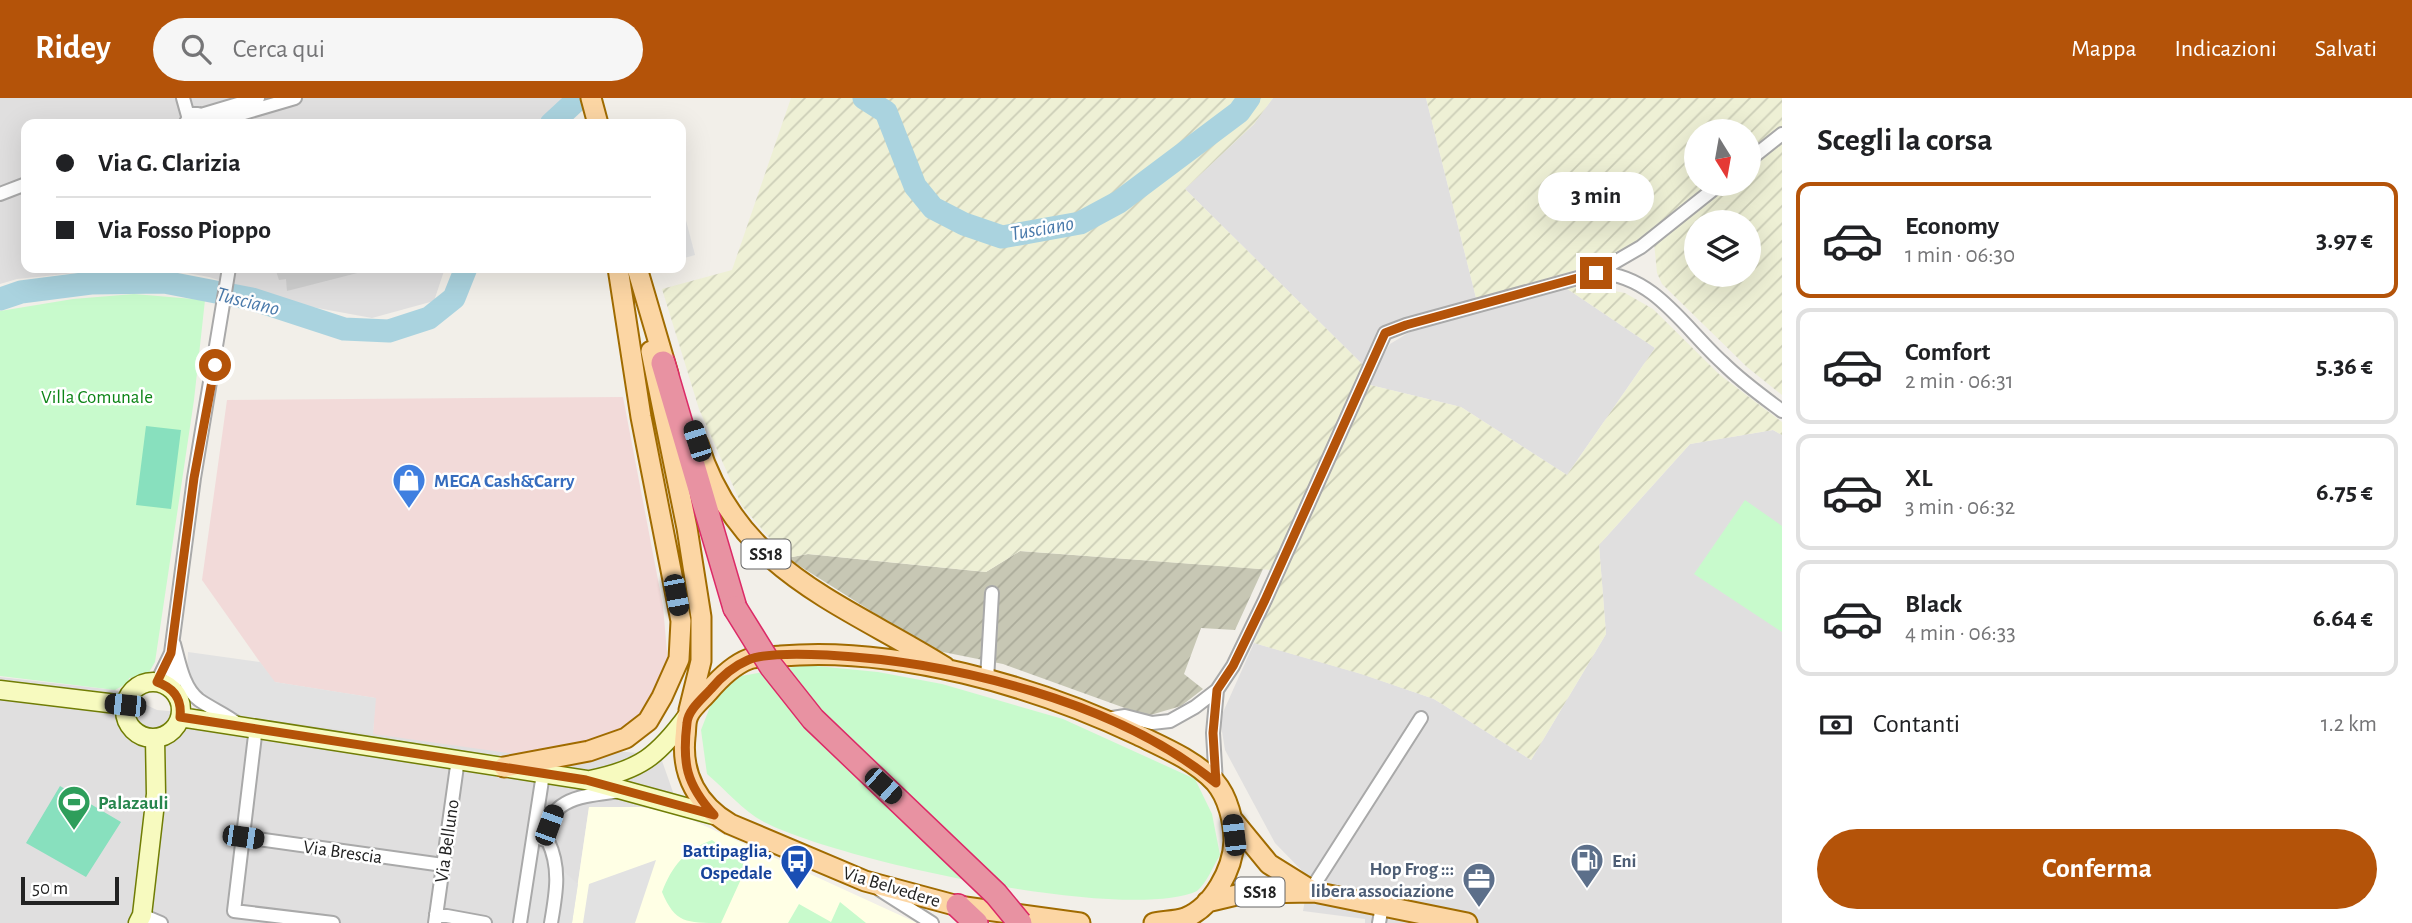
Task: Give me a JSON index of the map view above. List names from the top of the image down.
{
  "streets": {
    "main road": ["SS18", "Via Belvedere"],
    "street": ["Via Belluno", "Via Brescia"]
  },
  "crossings": [
    ["SS18", "Via Belvedere"],
    ["Via Belluno", "Via Brescia"],
    ["Via Belluno", "Via Belvedere"]
  ],
  "water": ["Tusciano"],
  "parks": ["Villa Comunale"],
  "places": {
    "shop": ["MEGA Cash&Carry"],
    "sports": ["Palazauli"],
    "fuel station": ["Eni"],
    "bus stop": ["Battipaglia, Ospedale"],
    "office": ["Hop Frog ::: libera associazione"]
  },
  "scale_bar": "50 m",
  "north": "bottom",
  "page": {
    "header": "Ridey",
    "search": "Cerca qui",
    "nav": ["Mappa", "Indicazioni", "Salvati"],
    "heading": "Scegli la corsa",
    "banner": ["Via G. Clarizia", "Via Fosso Pioppo"],
    "bubble": "3 min",
    "list": [
      {
        "name": "Economy",
        "note": "1 min · 06:30",
        "value": "3.97 €"
      },
      {
        "name": "Comfort",
        "note": "2 min · 06:31",
        "value": "5.36 €"
      },
      {
        "name": "XL",
        "note": "3 min · 06:32",
        "value": "6.75 €"
      },
      {
        "name": "Black",
        "note": "4 min · 06:33",
        "value": "6.64 €"
      }
    ],
    "pay": ["Contanti", "1.2 km"],
    "buttons": "Conferma",
    "scale": "50 m"
  }
}
